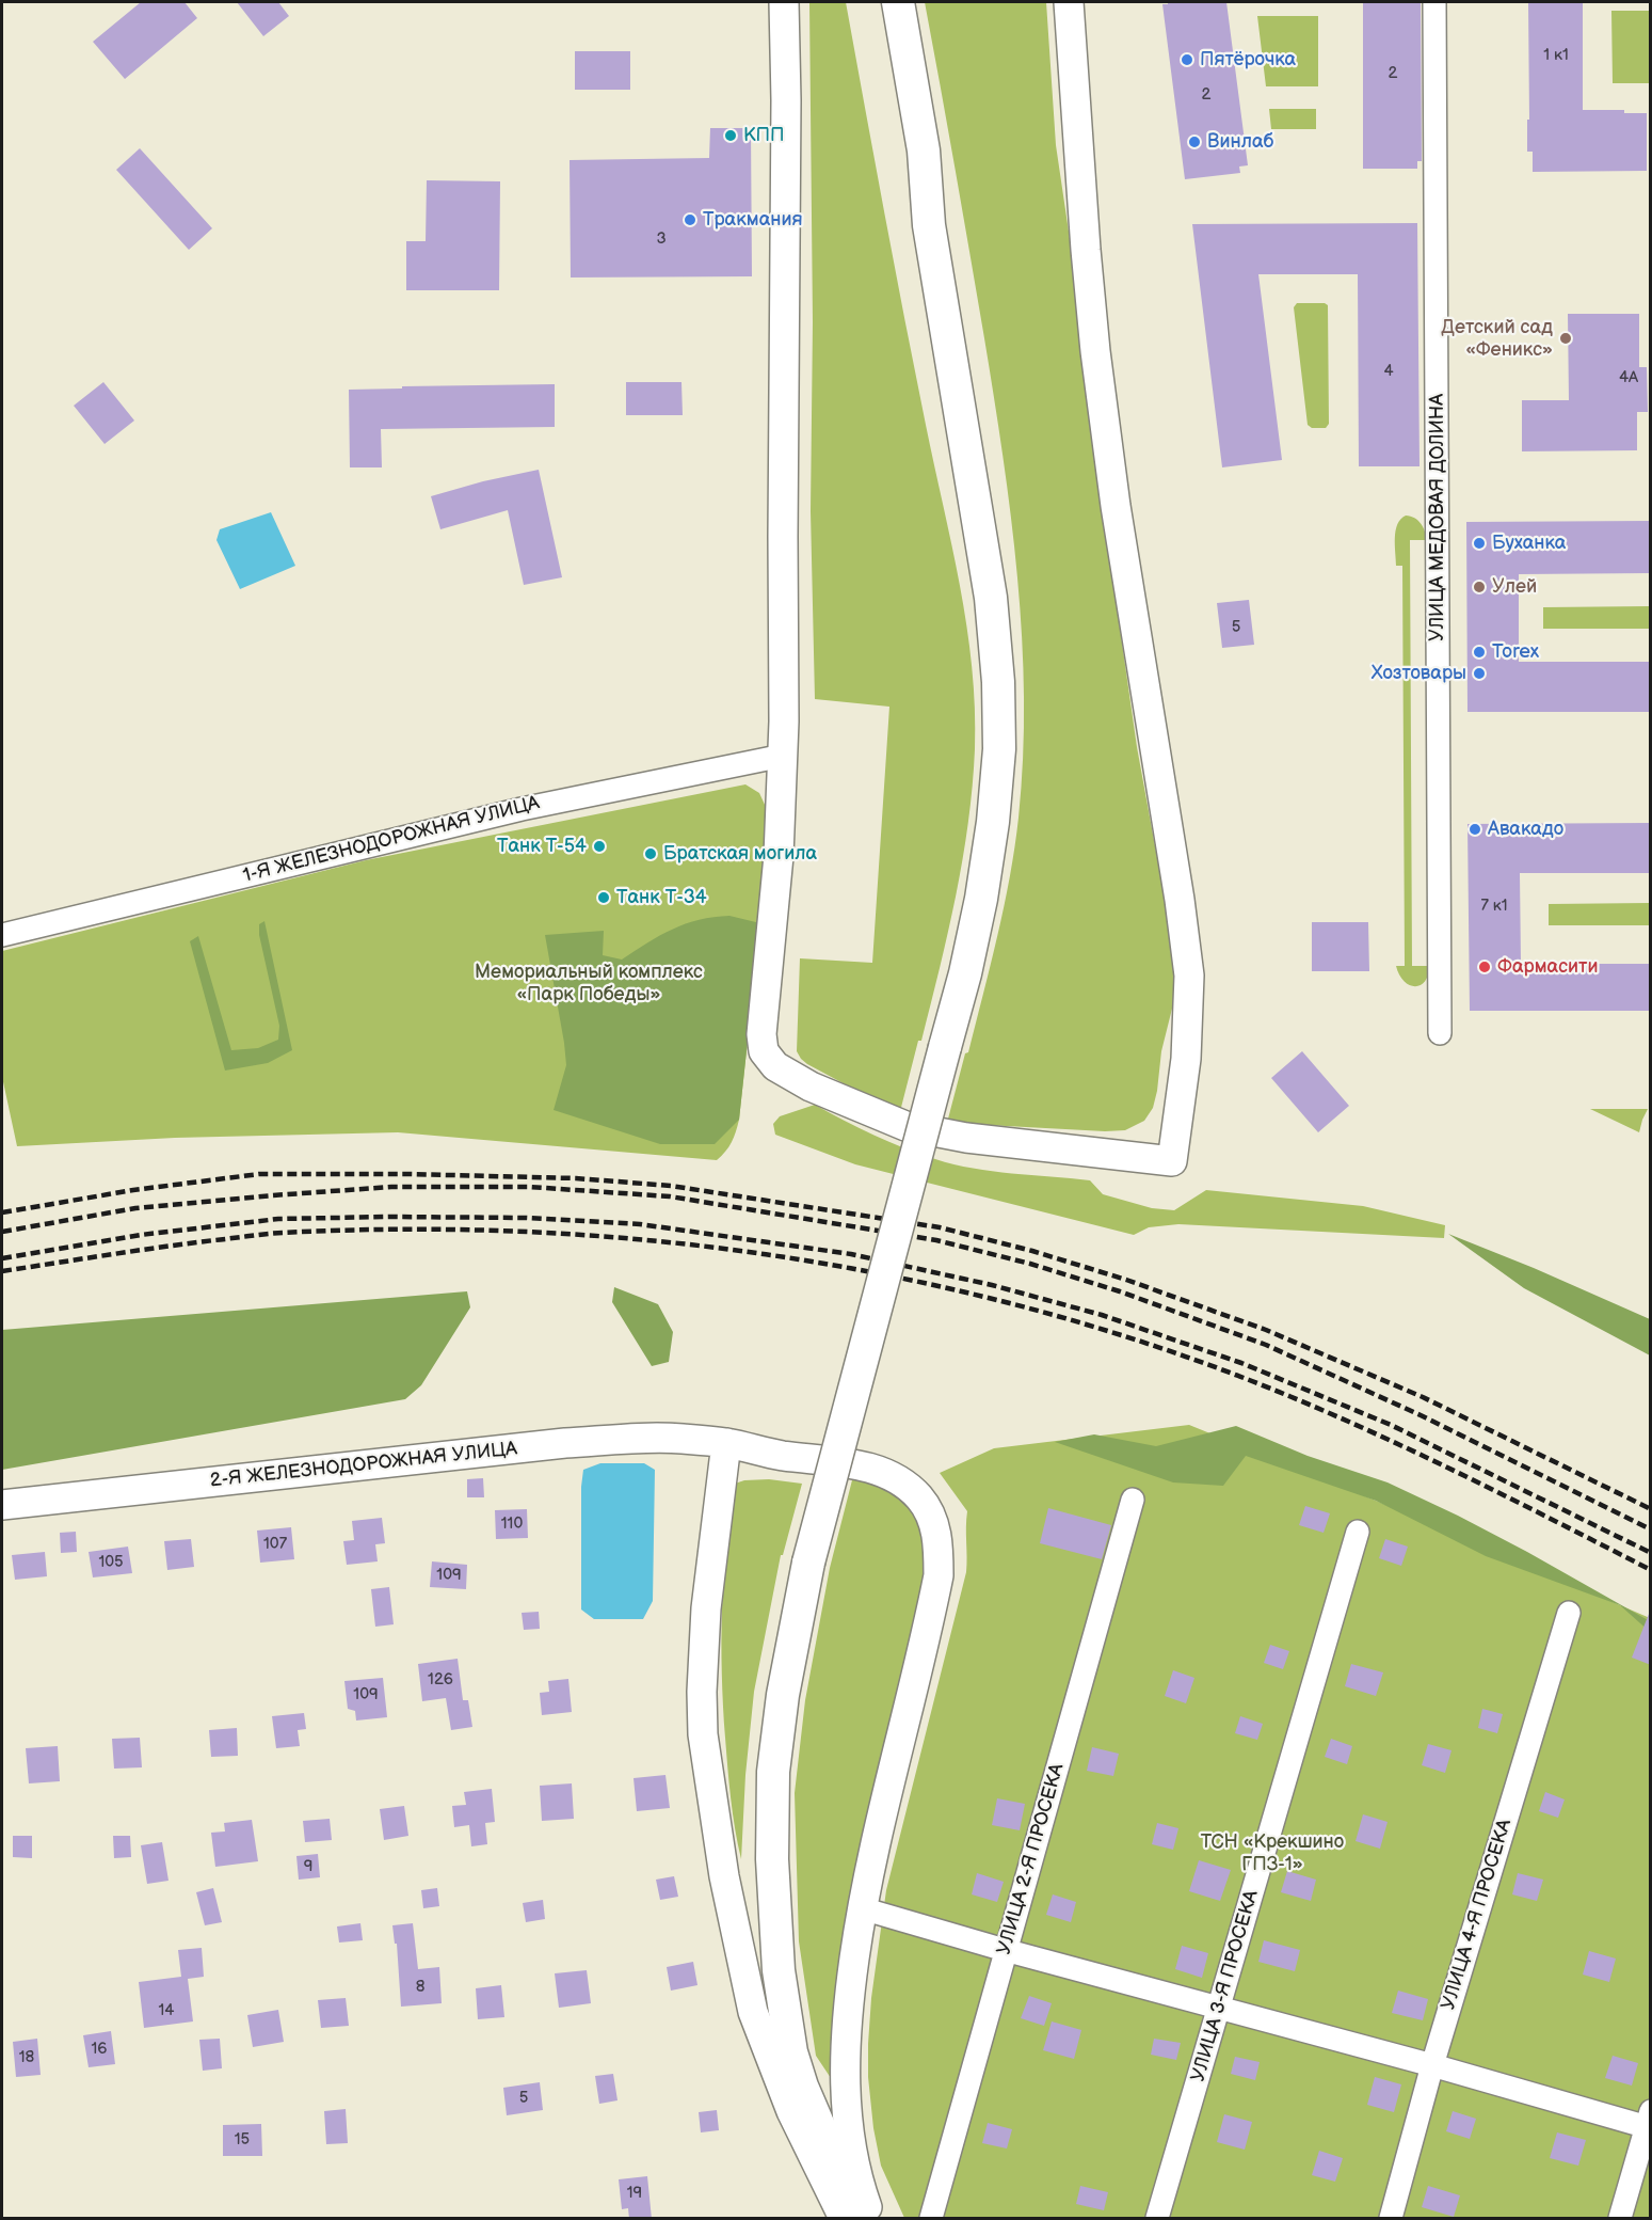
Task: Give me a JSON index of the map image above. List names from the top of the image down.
{
  "streets": {
    "street": [
      "УЛИЦА МЕДОВАЯ ДОЛИНА",
      "1-Я ЖЕЛЕЗНОДОРОЖНАЯ УЛИЦА",
      "2-Я ЖЕЛЕЗНОДОРОЖНАЯ УЛИЦА",
      "УЛИЦА 2-Я ПРОСЕКА",
      "УЛИЦА 4-Я ПРОСЕКА",
      "УЛИЦА 3-Я ПРОСЕКА"
    ]
  },
  "parks": ["Мемориальный комплекс «Парк Победы»", "ТСН «Крекшино ГПЗ-1»"],
  "places": [
    "Пятёрочка",
    "КПП",
    "Винлаб",
    "Тракмания",
    "Детский сад «Феникс»",
    "Буханка",
    "Улей",
    "Torex",
    "Хозтовары",
    "Авакадо",
    "Танк Т-54",
    "Братская могила",
    "Танк Т-34",
    "Фармасити"
  ],
  "house_numbers": [
    "1 к1",
    "2",
    "2",
    "3",
    "4",
    "4А",
    "5",
    "7 к1",
    "110",
    "107",
    "105",
    "109",
    "126",
    "109",
    "9",
    "8",
    "14",
    "16",
    "18",
    "5",
    "15",
    "19"
  ]
}
